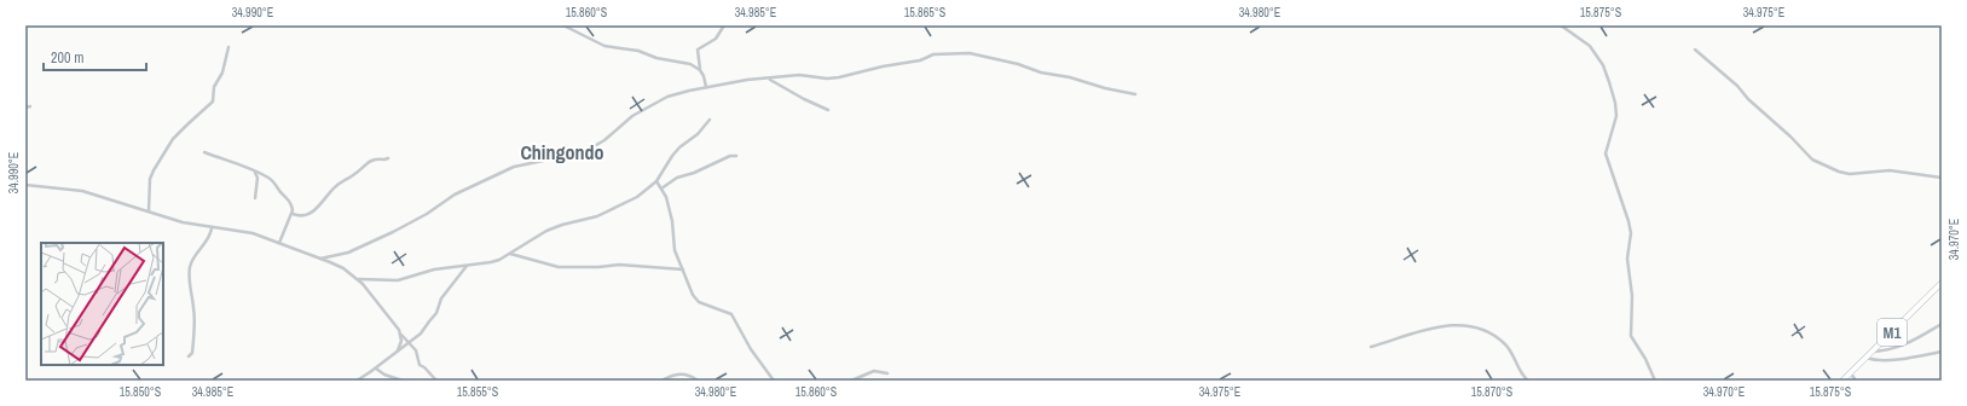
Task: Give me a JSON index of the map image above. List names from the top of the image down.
{
  "streets": {
    "highway": ["M1"]
  },
  "districts": ["Chingondo"],
  "scale_bar": "200 m",
  "coordinates": [
    "34.990°E",
    "15.860°S",
    "34.985°E",
    "15.865°S",
    "34.980°E",
    "15.875°S",
    "34.975°E",
    "34.970°E",
    "15.850°S",
    "15.855°S",
    "15.870°S"
  ]
}
